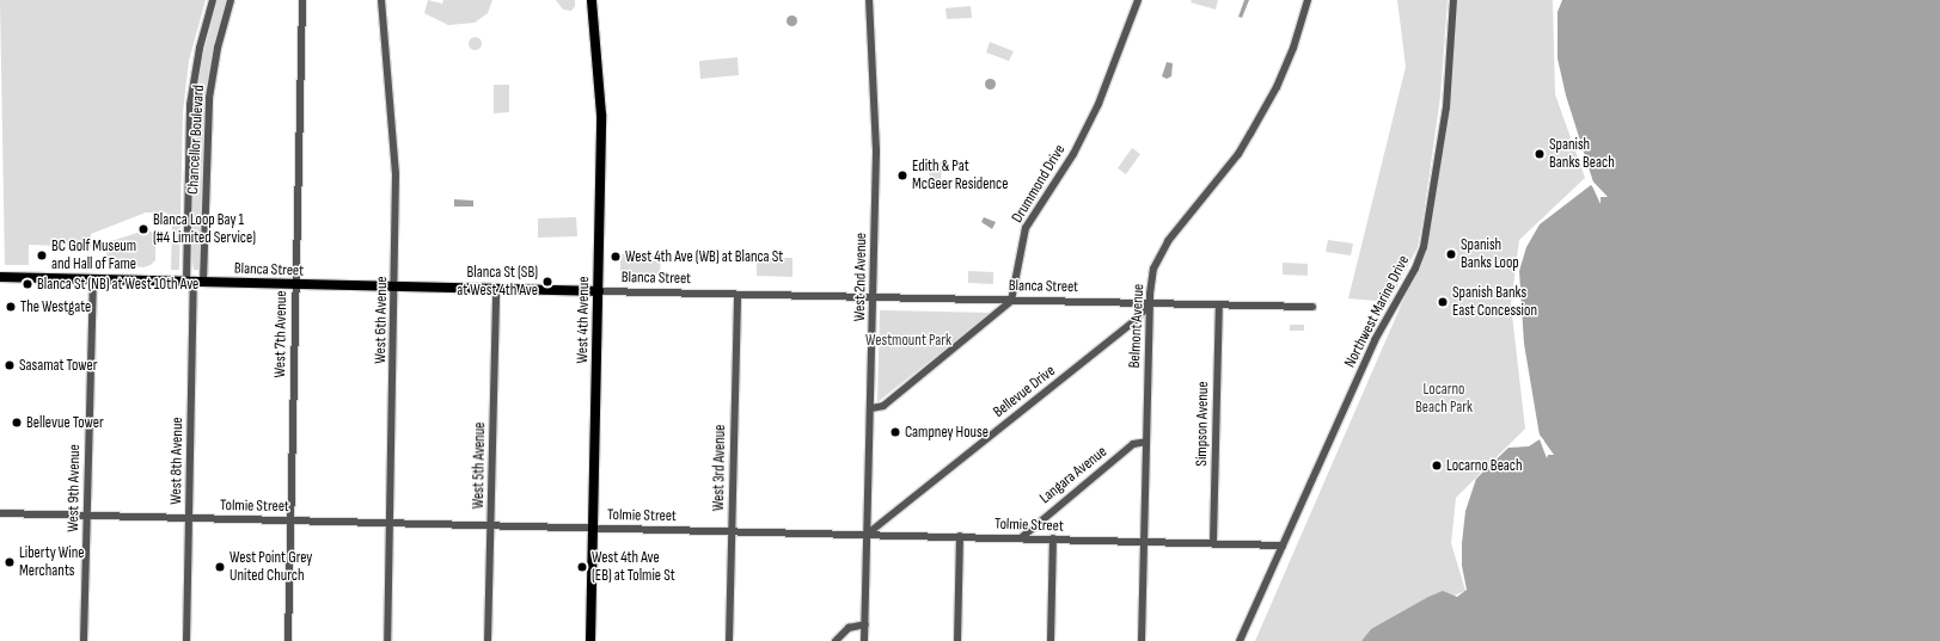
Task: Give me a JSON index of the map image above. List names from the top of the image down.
{
  "streets": {
    "main road": ["Blanca Street", "West 4th Avenue"],
    "street": [
      "Chancellor Boulevard",
      "Drummond Drive",
      "West 2nd Avenue",
      "Northwest Marine Drive",
      "West 6th Avenue",
      "Belmont Avenue",
      "West 7th Avenue",
      "Bellevue Drive",
      "Simpson Avenue",
      "West 8th Avenue",
      "West 5th Avenue",
      "West 3rd Avenue",
      "Langara Avenue",
      "West 9th Avenue",
      "Tolmie Street"
    ]
  },
  "crossings": [
    ["Chancellor Boulevard", "Blanca Street"],
    ["Chancellor Boulevard", "West 8th Avenue"],
    ["Drummond Drive", "Blanca Street"],
    ["Blanca Street", "West 2nd Avenue"],
    ["Blanca Street", "West 6th Avenue"],
    ["Blanca Street", "West 4th Avenue"],
    ["Blanca Street", "Belmont Avenue"],
    ["Blanca Street", "West 7th Avenue"],
    ["Blanca Street", "Bellevue Drive"],
    ["Blanca Street", "Simpson Avenue"],
    ["Blanca Street", "West 8th Avenue"],
    ["Blanca Street", "West 5th Avenue"],
    ["Blanca Street", "West 3rd Avenue"],
    ["Blanca Street", "West 9th Avenue"],
    ["West 2nd Avenue", "Bellevue Drive"],
    ["West 2nd Avenue", "Tolmie Street"],
    ["Northwest Marine Drive", "Tolmie Street"],
    ["West 6th Avenue", "Tolmie Street"],
    ["West 4th Avenue", "Tolmie Street"],
    ["Belmont Avenue", "Bellevue Drive"],
    ["Belmont Avenue", "Langara Avenue"],
    ["Belmont Avenue", "Tolmie Street"],
    ["West 7th Avenue", "Tolmie Street"],
    ["Bellevue Drive", "Tolmie Street"],
    ["Simpson Avenue", "Tolmie Street"],
    ["West 8th Avenue", "Tolmie Street"],
    ["West 5th Avenue", "Tolmie Street"],
    ["West 3rd Avenue", "Tolmie Street"],
    ["Langara Avenue", "Tolmie Street"],
    ["West 9th Avenue", "Tolmie Street"]
  ],
  "parks": ["Westmount Park", "Locarno Beach Park"],
  "places": [
    "Spanish Banks Beach",
    "Edith & Pat McGeer Residence",
    "Blanca Loop Bay 1 (#4 Limited Service)",
    "Spanish Banks Loop",
    "BC Golf Museum and Hall of Fame",
    "West 4th Ave (WB) at Blanca St",
    "Blanca St (SB) at West 4th Ave",
    "Blanca St (NB) at West 10th Ave",
    "Spanish Banks East Concession",
    "The Westgate",
    "Sasamat Tower",
    "Bellevue Tower",
    "Campney House",
    "Locarno Beach",
    "Liberty Wine Merchants",
    "West Point Grey United Church",
    "West 4th Ave (EB) at Tolmie St"
  ]
}
